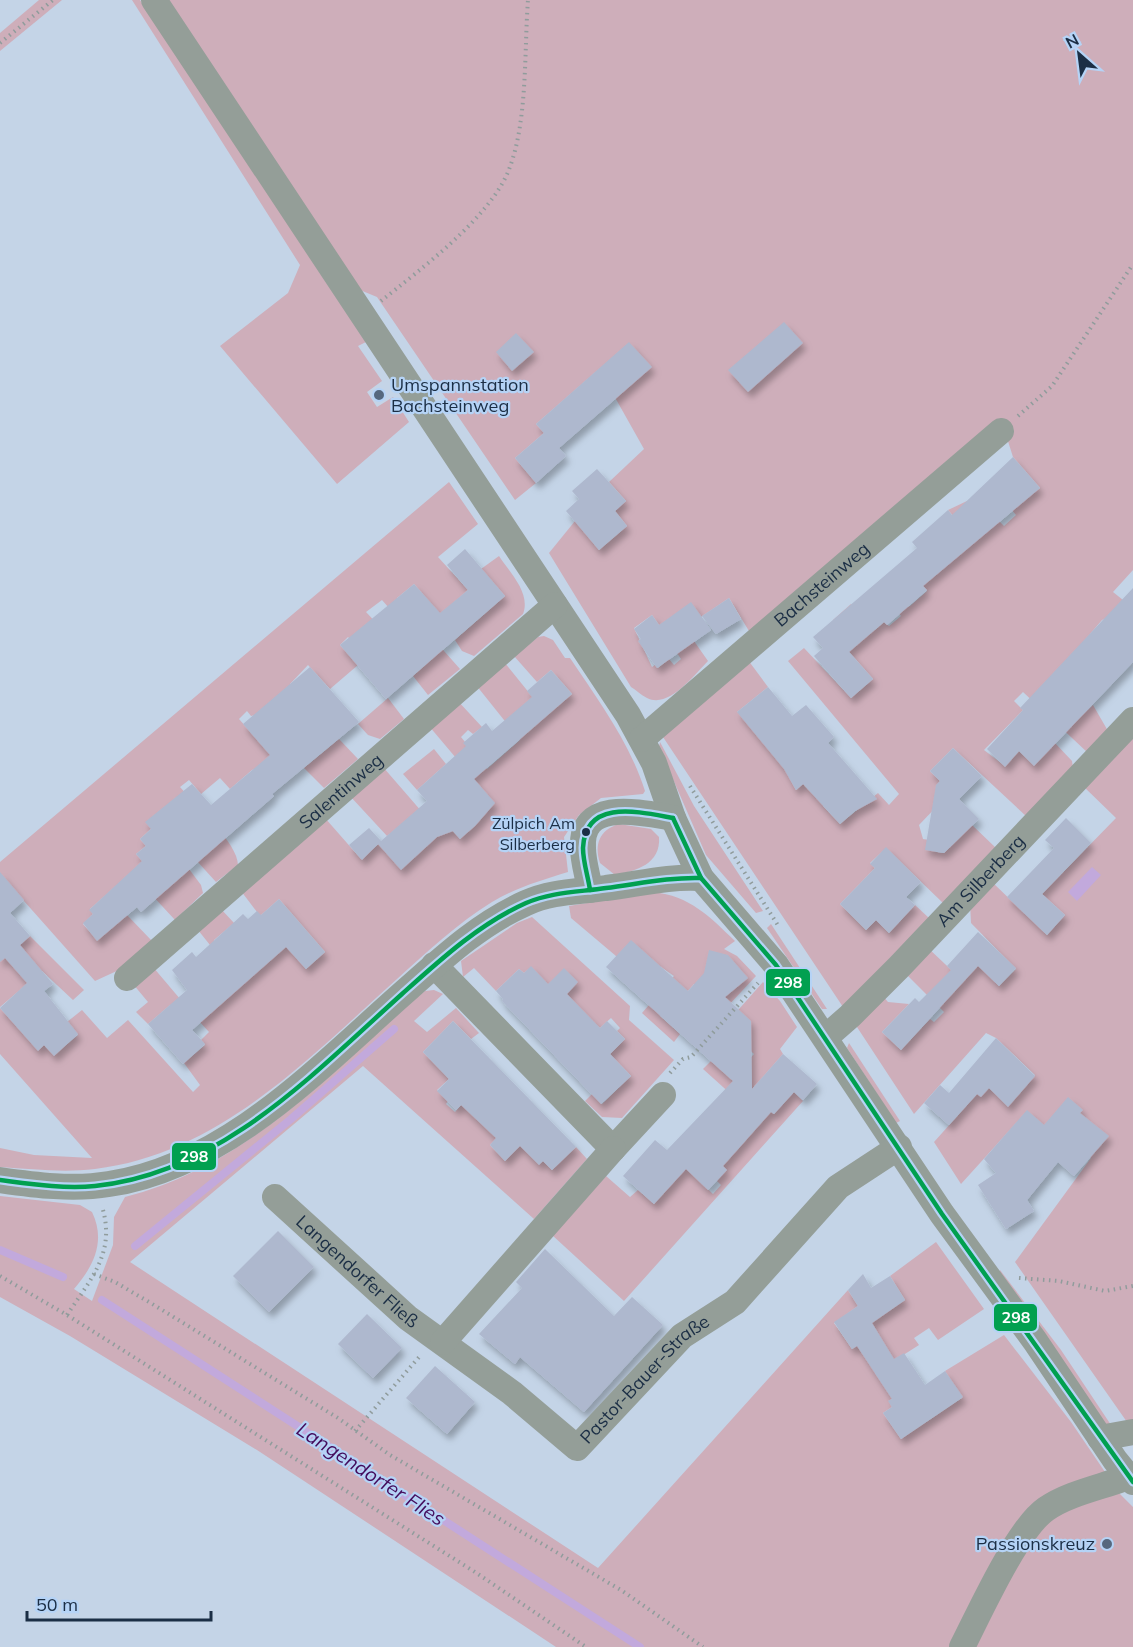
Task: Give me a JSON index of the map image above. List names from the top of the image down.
{
  "streets": {
    "street": [
      "Bachsteinweg",
      "Salentinweg",
      "Am Silberberg",
      "Langendorfer Fließ",
      "Pastor-Bauer-Straße"
    ]
  },
  "crossings": [
    ["Langendorfer Fließ", "Pastor-Bauer-Straße"]
  ],
  "water": ["Langendorfer Flies"],
  "places": ["Umspannstation Bachsteinweg", "Zülpich Am Silberberg", "Passionskreuz"],
  "lines": ["transit line 298"],
  "scale_bar": "50 m",
  "north": "top left"
}
